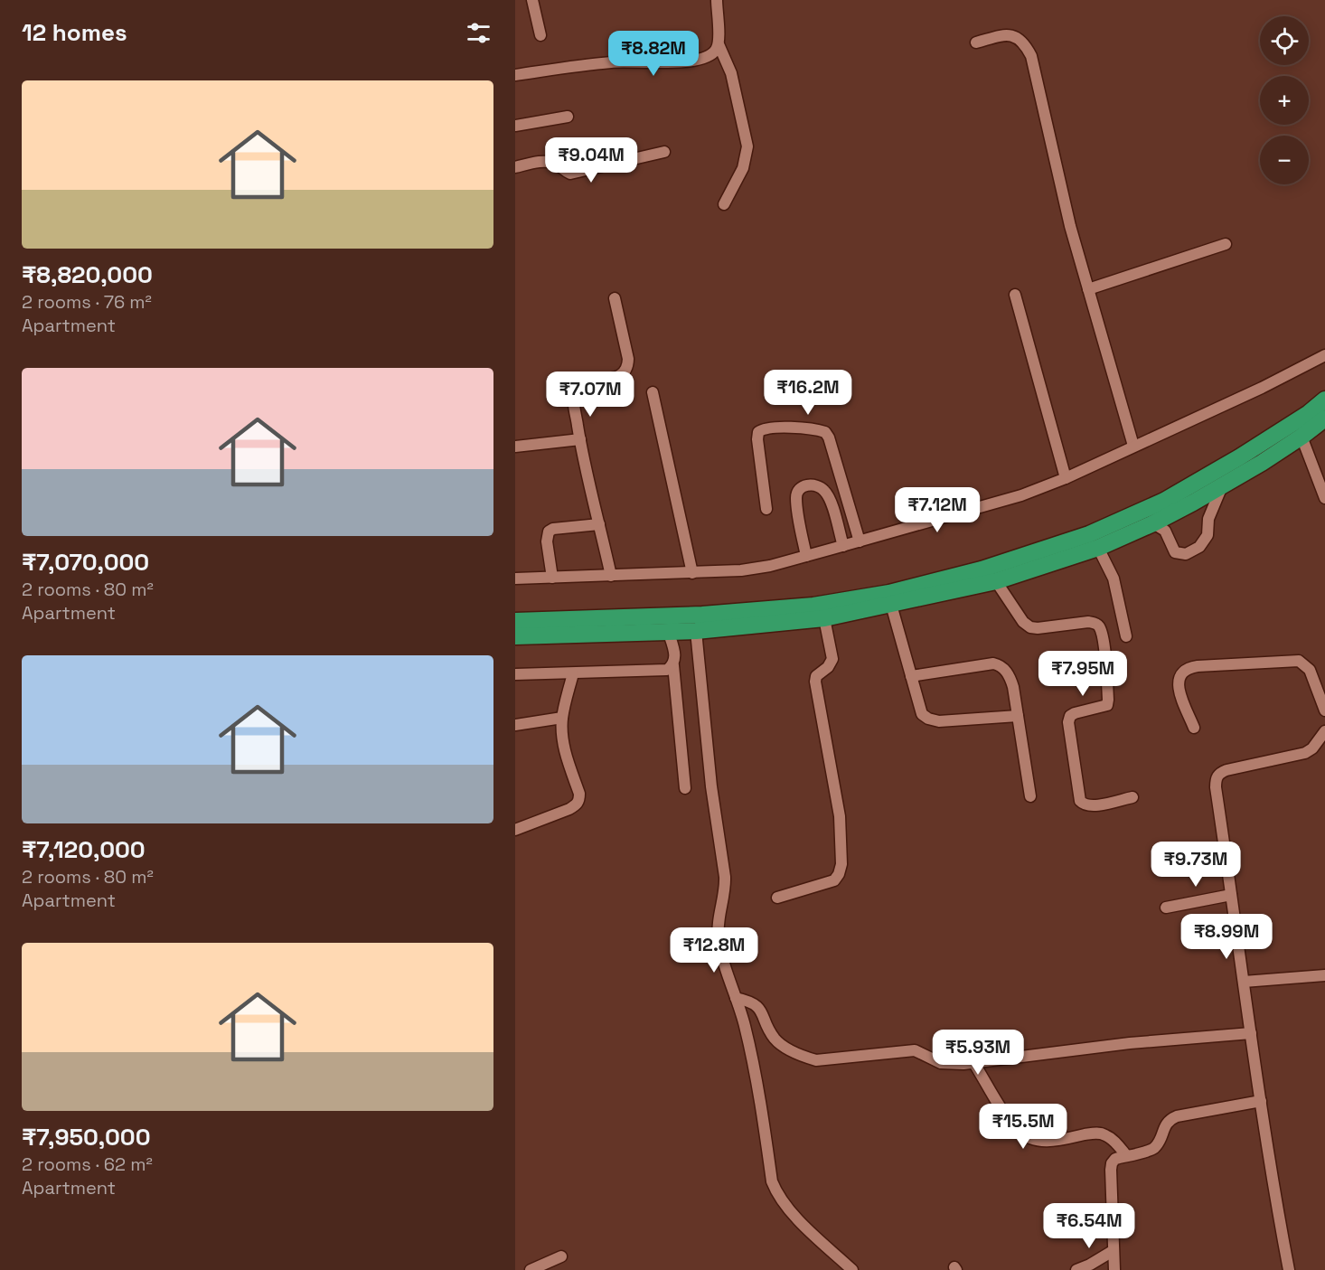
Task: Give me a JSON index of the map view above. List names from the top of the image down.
{
  "page": {
    "heading": "12 homes",
    "map_buttons": ["+", "−"],
    "price": [
      "₹8.82M",
      "₹9.04M",
      "₹16.2M",
      "₹7.07M",
      "₹7.12M",
      "₹7.95M",
      "₹9.73M",
      "₹8.99M",
      "₹12.8M",
      "₹5.93M",
      "₹15.5M",
      "₹6.54M"
    ],
    "list": [
      {
        "name": "₹8,820,000",
        "note": "2 rooms · 76 m² · Apartment"
      },
      {
        "name": "₹7,070,000",
        "note": "2 rooms · 80 m² · Apartment"
      },
      {
        "name": "₹7,120,000",
        "note": "2 rooms · 80 m² · Apartment"
      },
      {
        "name": "₹7,950,000",
        "note": "2 rooms · 62 m² · Apartment"
      }
    ]
  }
}
